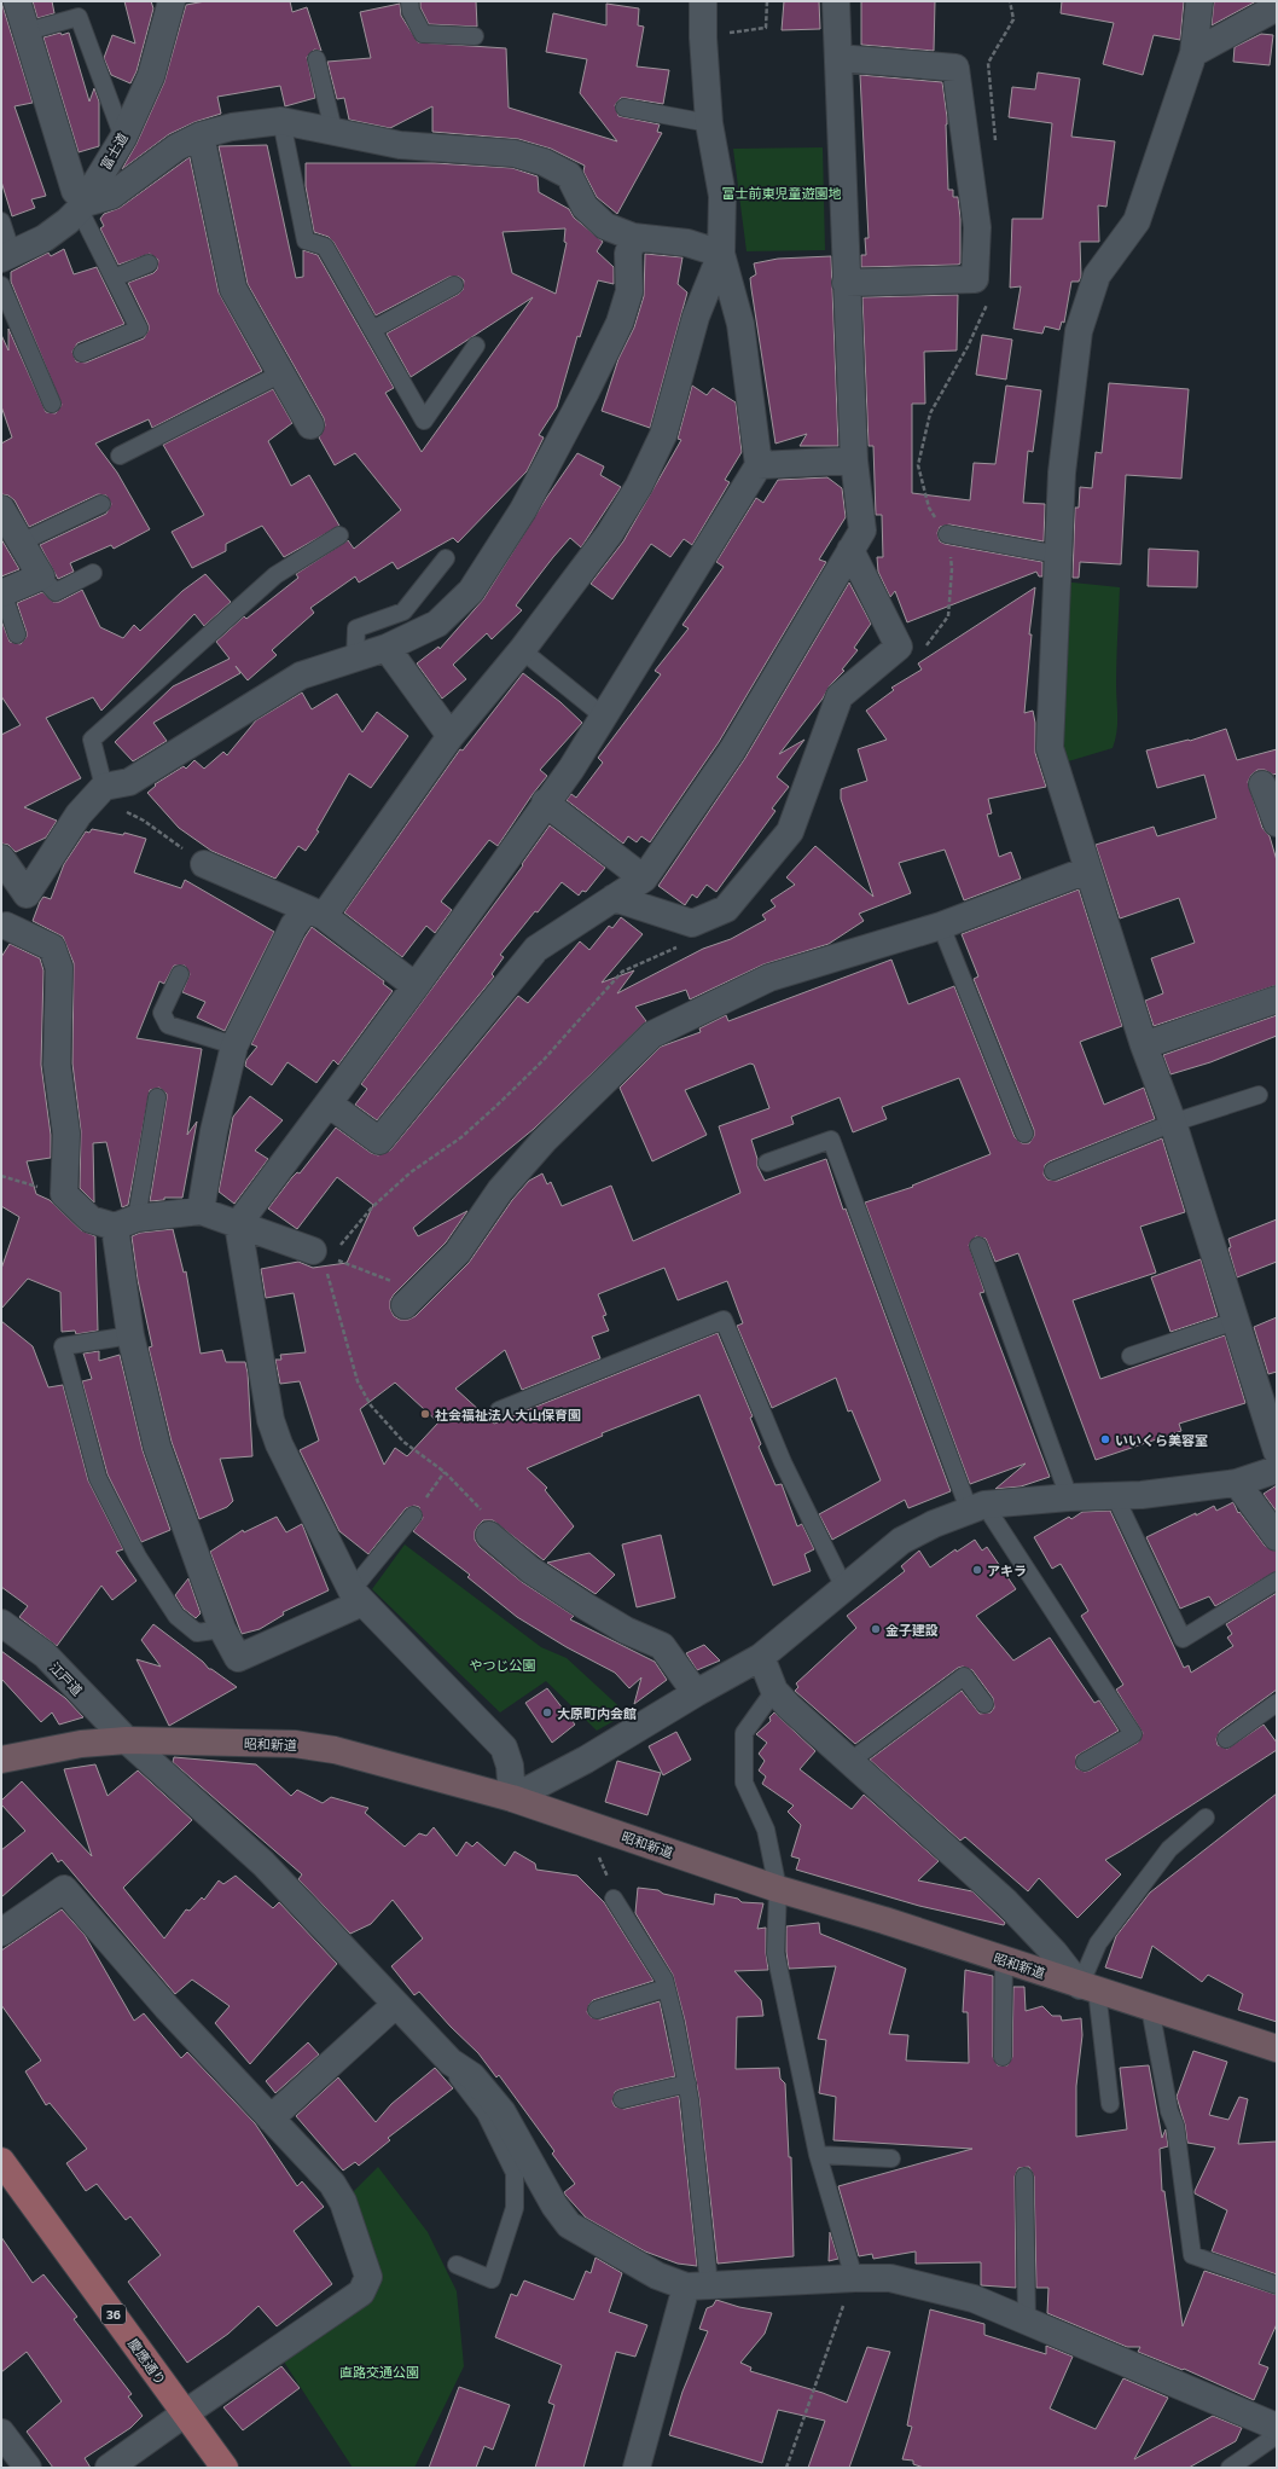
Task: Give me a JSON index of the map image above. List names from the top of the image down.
{
  "streets": {
    "main road": ["昭和新道", "36", "慶應通り"],
    "street": ["富士道", "江戸道"]
  },
  "crossings": [
    ["江戸道", "昭和新道"]
  ],
  "parks": ["富士前東児童遊園地", "やつじ公園", "直路交通公園"],
  "places": [
    "社会福祉法人大山保育園",
    "いいくら美容室",
    "アキラ",
    "金子建設",
    "大原町内会館"
  ]
}
